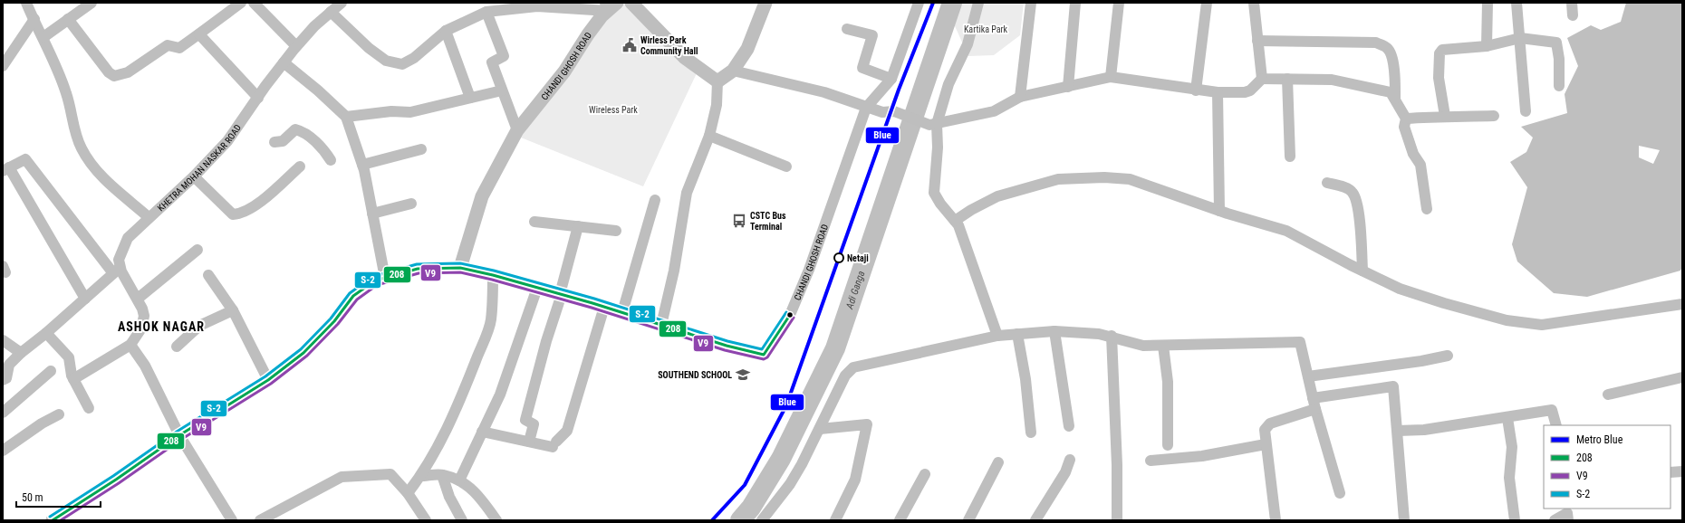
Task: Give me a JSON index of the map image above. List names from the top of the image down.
{
  "streets": {
    "street": ["CHANDI GHOSH ROAD", "KHETRA MOHAN NASKAR ROAD"]
  },
  "districts": ["ASHOK NAGAR"],
  "water": ["Adi Ganga"],
  "parks": ["Kartika Park", "Wireless Park"],
  "places": {
    "public building": ["Wirless Park Community Hall"],
    "bus stop": ["CSTC Bus Terminal"],
    "other": ["Netaji"],
    "school or university": ["SOUTHEND SCHOOL"]
  },
  "lines": [
    "metro line Blue",
    "transit line S-2",
    "transit line 208",
    "transit line V9"
  ],
  "legend": [
    "Metro Blue",
    "208",
    "V9",
    "S-2"
  ],
  "scale_bar": "50 m"
}
